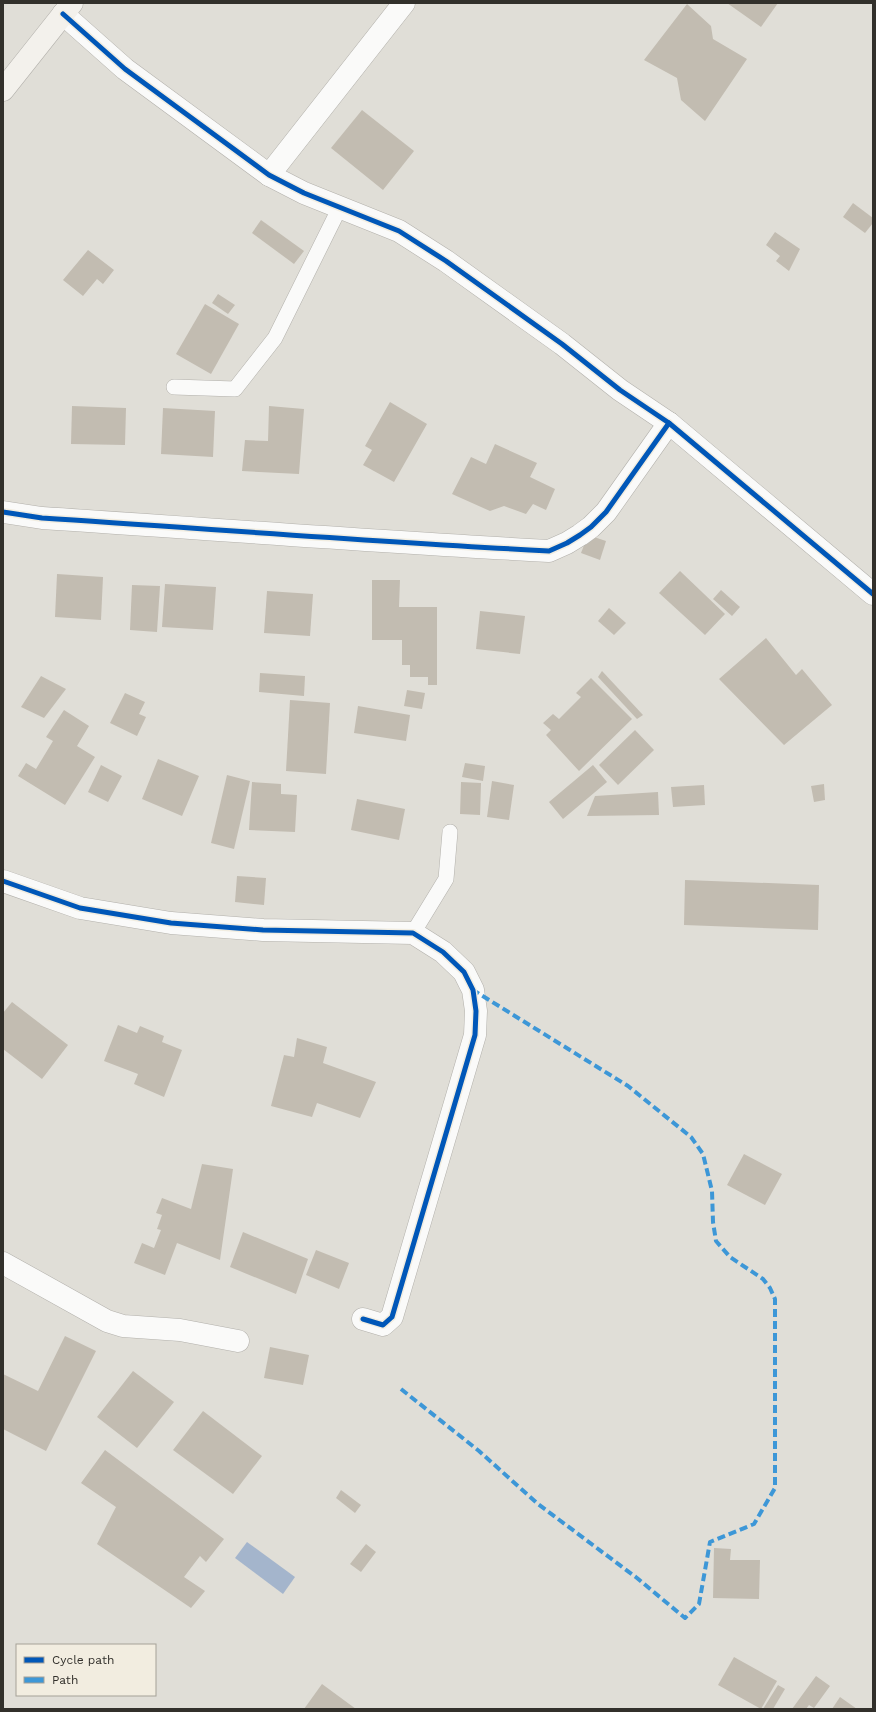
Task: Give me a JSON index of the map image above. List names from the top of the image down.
{
  "legend": ["Cycle path", "Path"]
}
